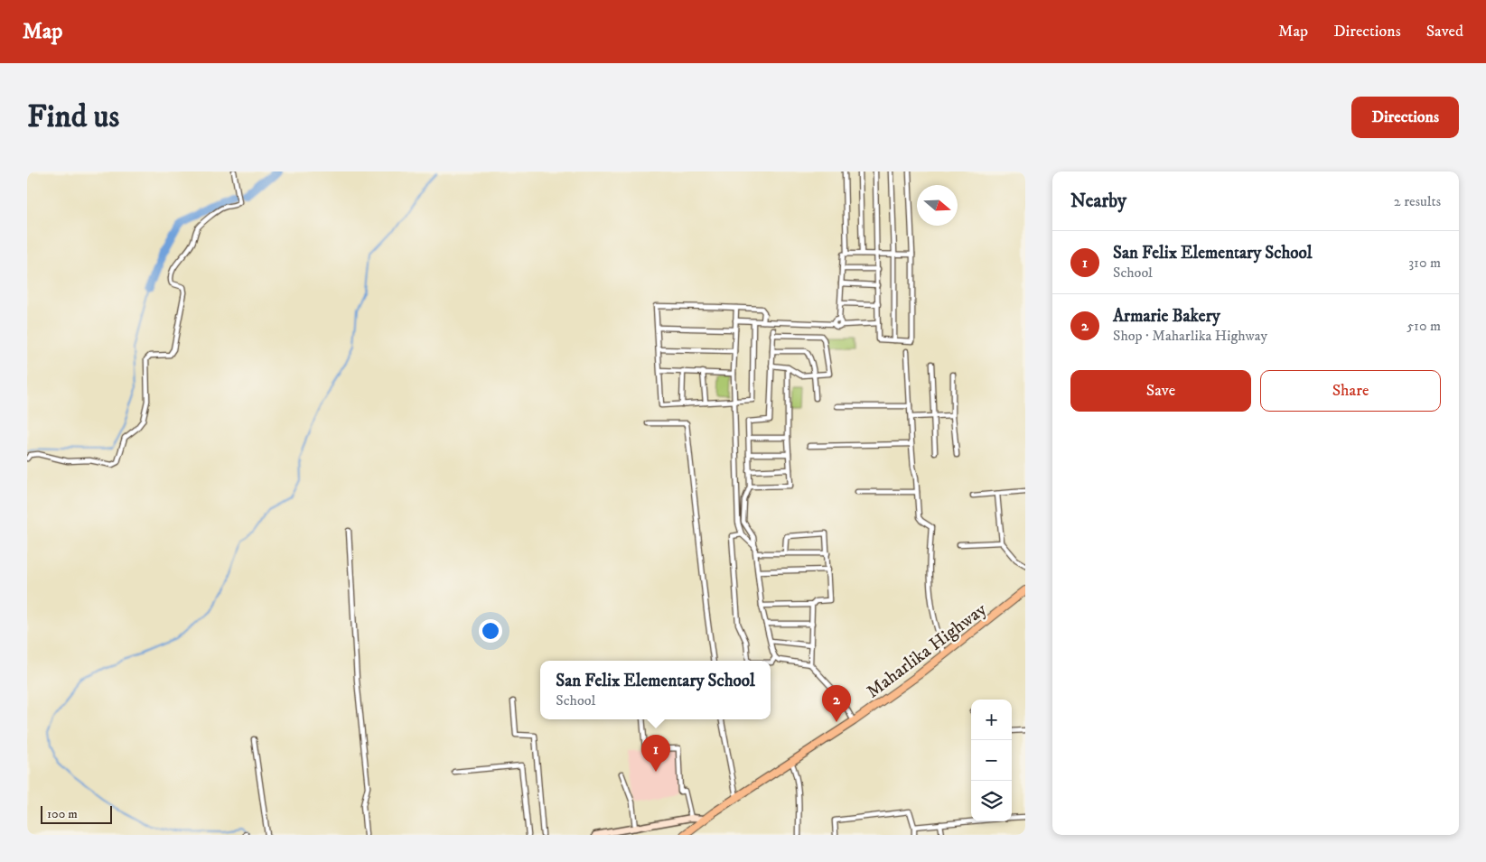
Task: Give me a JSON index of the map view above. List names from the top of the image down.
{
  "streets": {
    "highway": ["Maharlika Highway"]
  },
  "scale_bar": "100 m",
  "north": "right",
  "page": {
    "header": "Map",
    "nav": ["Map", "Directions", "Saved"],
    "buttons": [
      "Directions",
      ["Save", "Share"]
    ],
    "title": "Find us",
    "heading": ["Nearby", "2 results"],
    "list": [
      {
        "mark": "1",
        "name": "San Felix Elementary School",
        "note": "School",
        "value": "310 m"
      },
      {
        "mark": "2",
        "name": "Armarie Bakery",
        "note": "Shop · Maharlika Highway",
        "value": "510 m"
      }
    ],
    "popup": ["San Felix Elementary School", "School"],
    "pins": ["2", "1"],
    "map_buttons": ["+", "−"],
    "scale": "100 m"
  }
}
